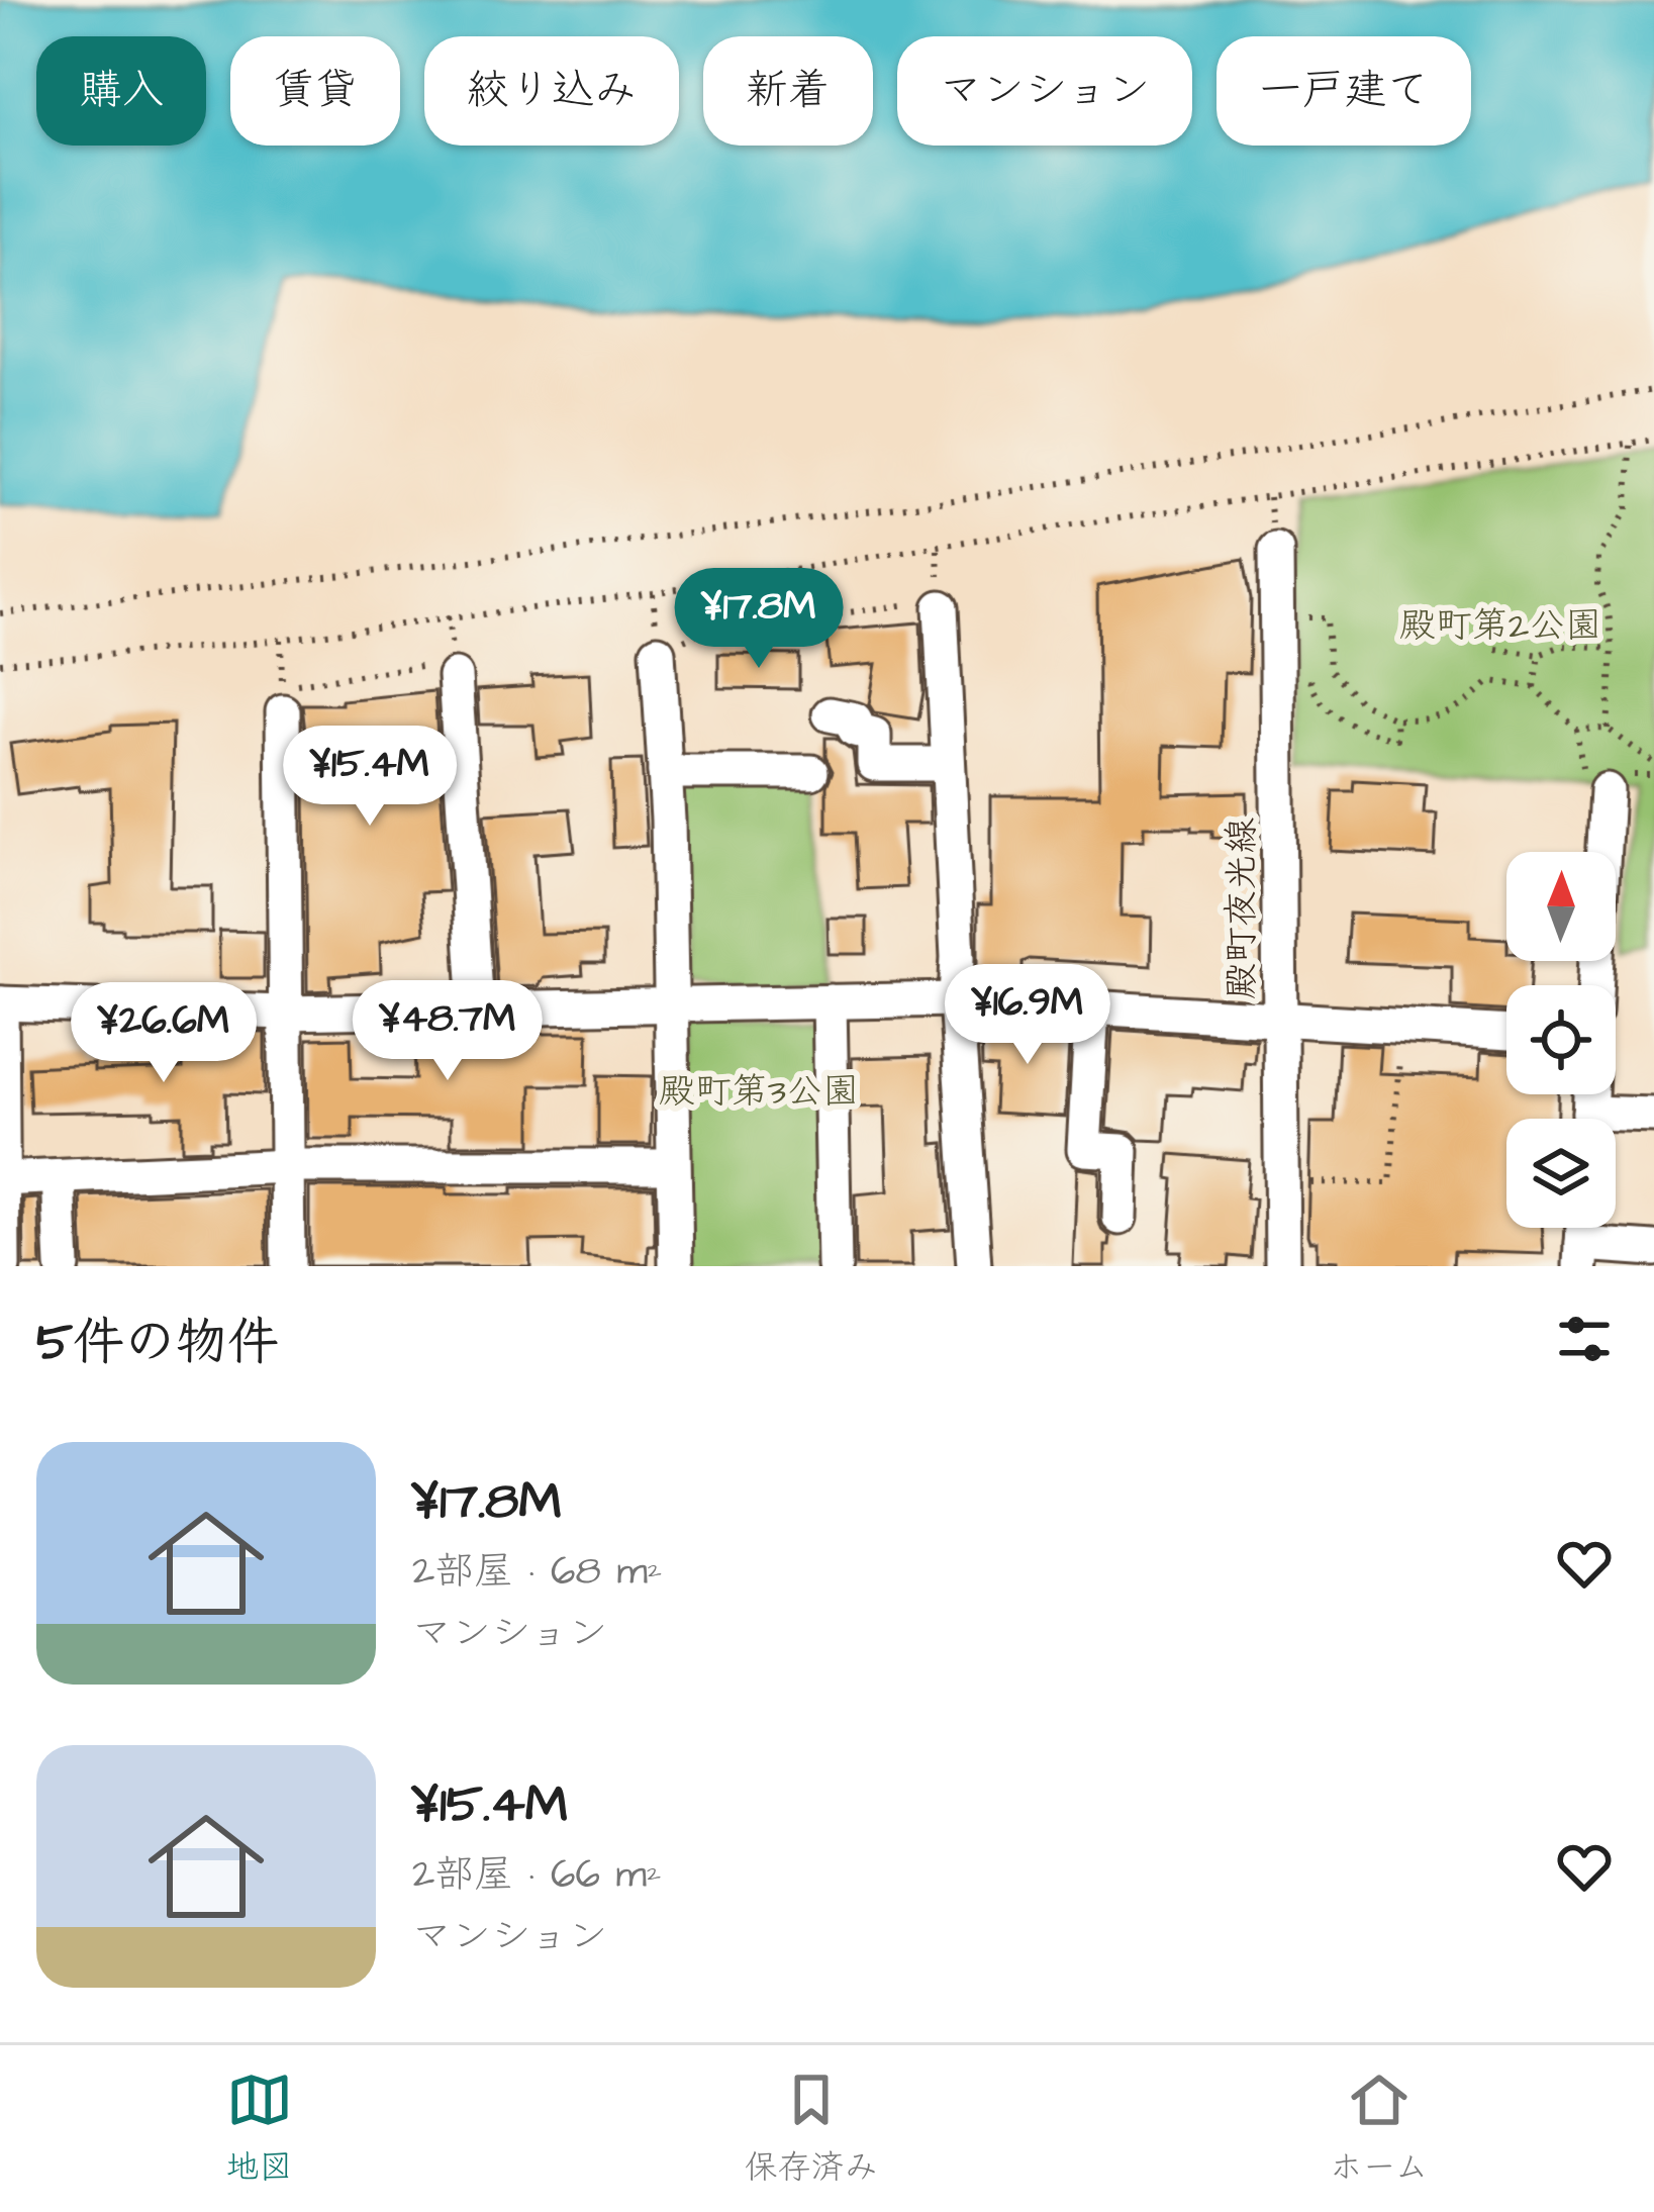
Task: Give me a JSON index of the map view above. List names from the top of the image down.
{
  "streets": {
    "street": ["殿町夜光線"]
  },
  "parks": ["殿町第2公園", "殿町第3公園"],
  "north": "top",
  "page": {
    "chip": [
      "購入",
      "賃貸",
      "絞り込み",
      "新着",
      "マンション",
      "一戸建て"
    ],
    "price": [
      "¥17.8M",
      "¥15.4M",
      "¥16.9M",
      "¥48.7M",
      "¥26.6M"
    ],
    "heading": "5件の物件",
    "list": [
      {
        "name": "¥17.8M",
        "note": "2部屋 · 68 m² · マンション"
      },
      {
        "name": "¥15.4M",
        "note": "2部屋 · 66 m² · マンション"
      }
    ],
    "tabs": ["地図", "保存済み", "ホーム"]
  }
}
